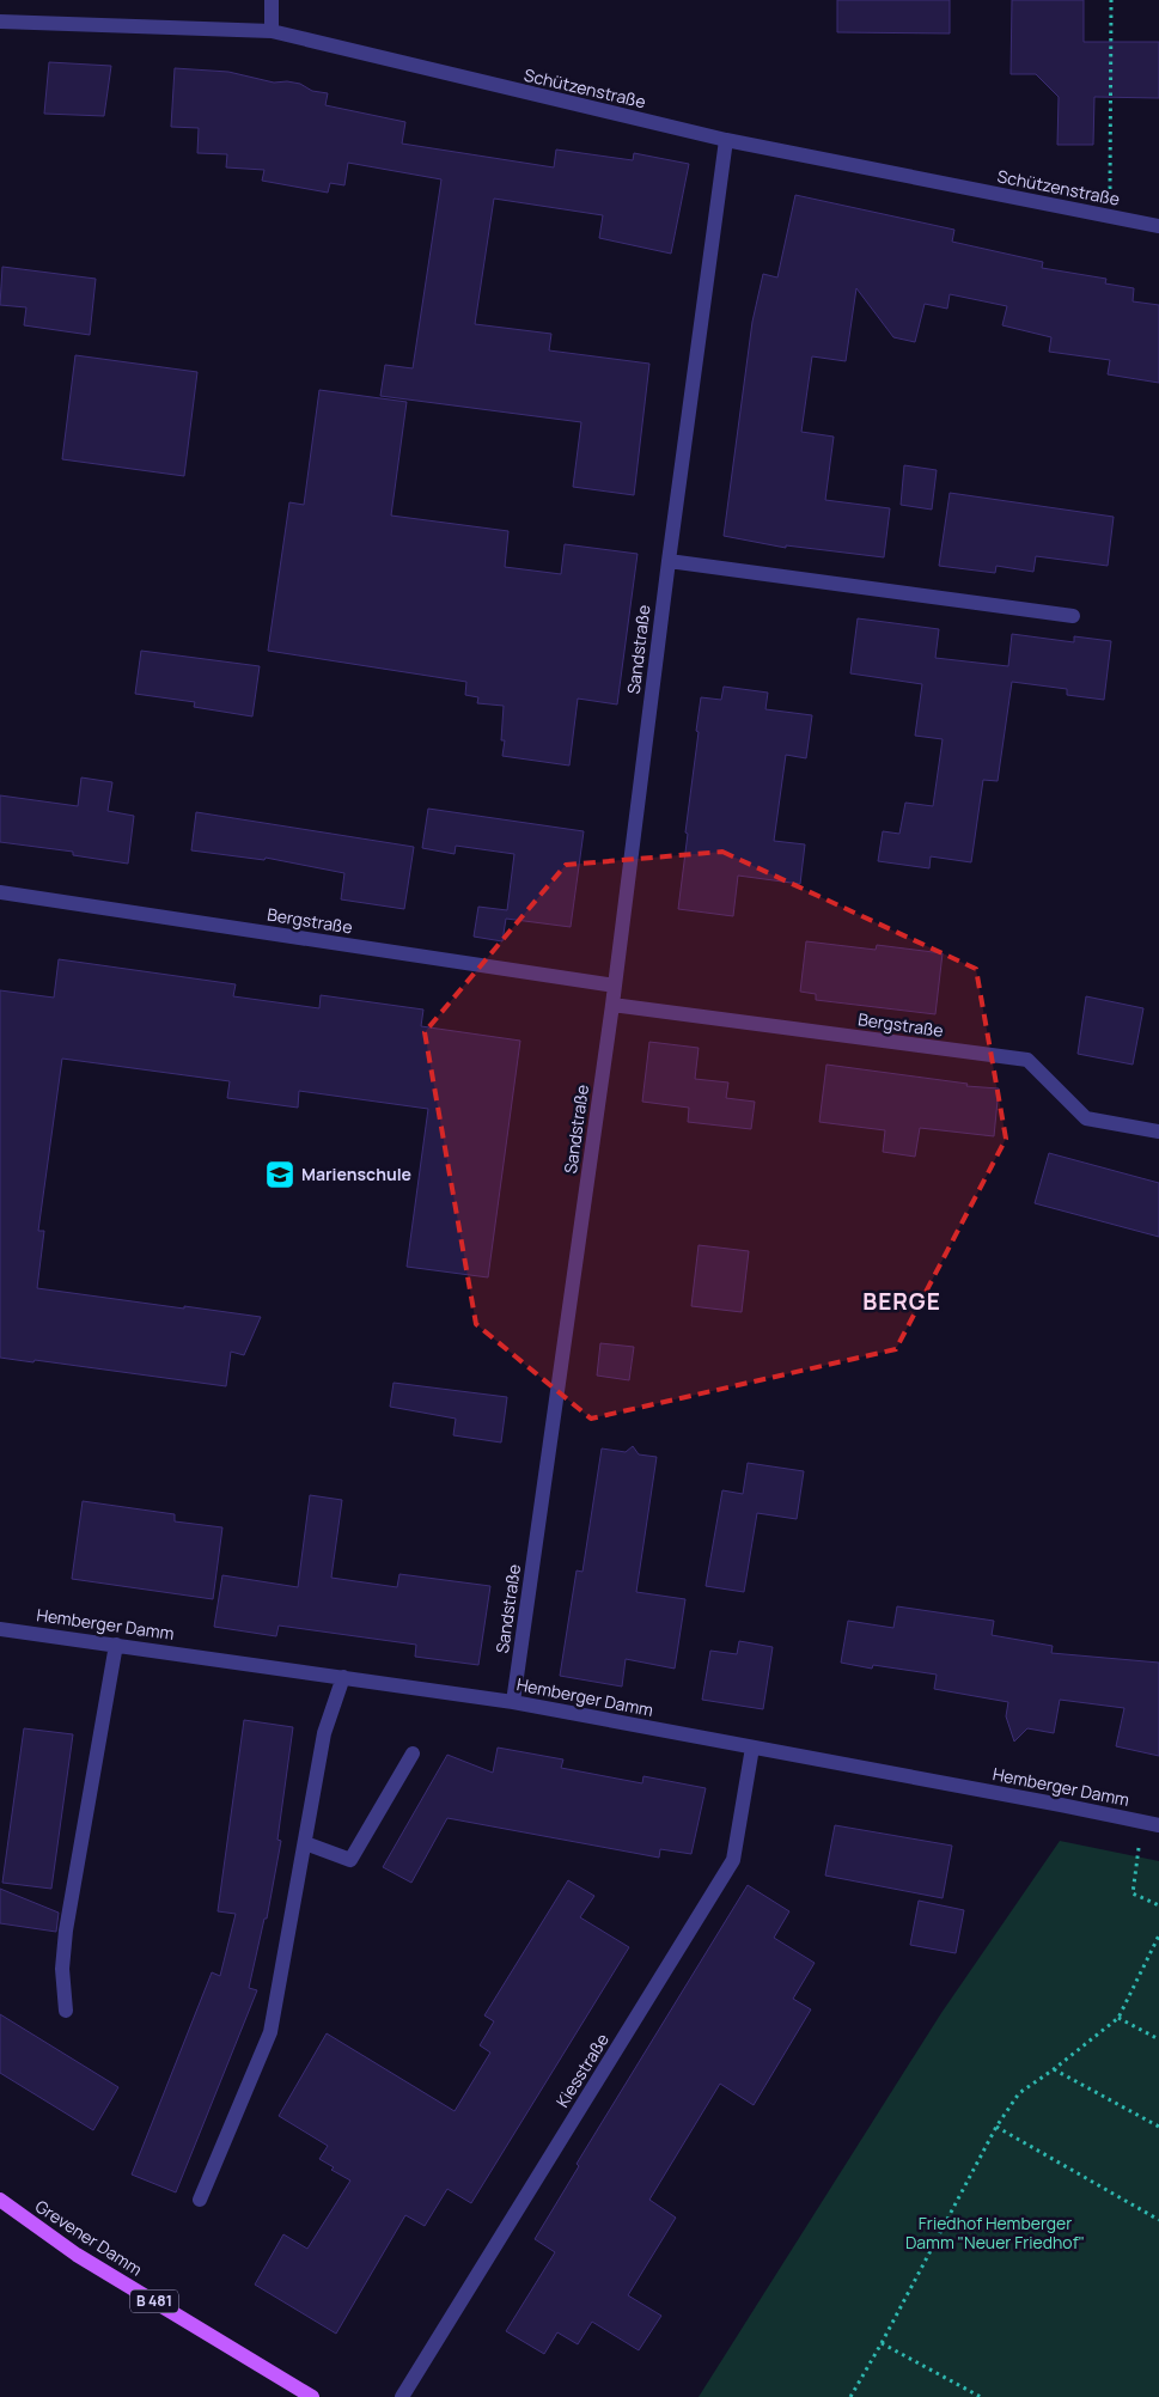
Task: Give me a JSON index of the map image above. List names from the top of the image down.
{
  "streets": {
    "main road": ["Grevener Damm", "B 481"],
    "street": [
      "Schützenstraße",
      "Sandstraße",
      "Bergstraße",
      "Hemberger Damm",
      "Kiesstraße"
    ]
  },
  "crossings": [
    ["Schützenstraße", "Sandstraße"],
    ["Sandstraße", "Bergstraße"],
    ["Sandstraße", "Hemberger Damm"],
    ["Hemberger Damm", "Kiesstraße"]
  ],
  "districts": ["BERGE"],
  "parks": ["Friedhof Hemberger Damm \"Neuer Friedhof\""],
  "places": {
    "school or university": ["Marienschule"]
  }
}
